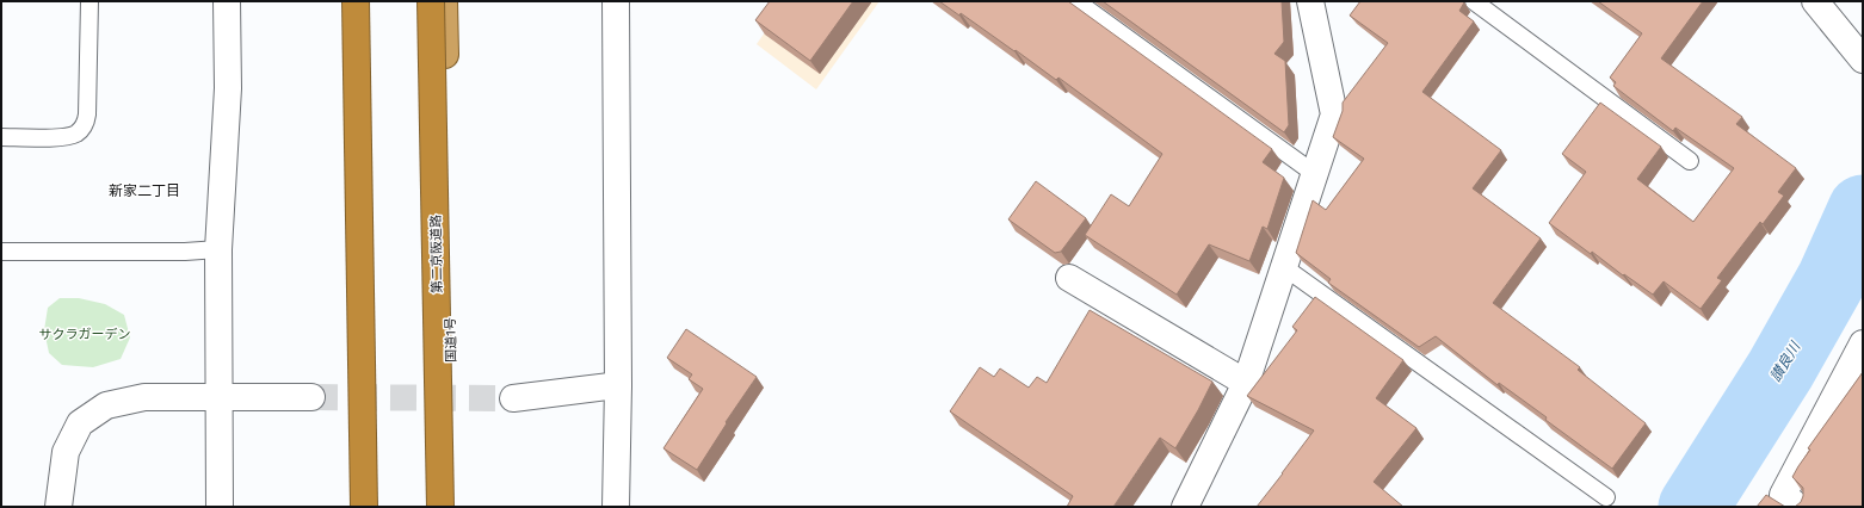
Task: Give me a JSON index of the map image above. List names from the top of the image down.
{
  "streets": {
    "highway": ["第二京阪道路", "国道1号"]
  },
  "districts": ["新家二丁目"],
  "water": ["讃良川"],
  "parks": ["サクラガーデン"]
}
